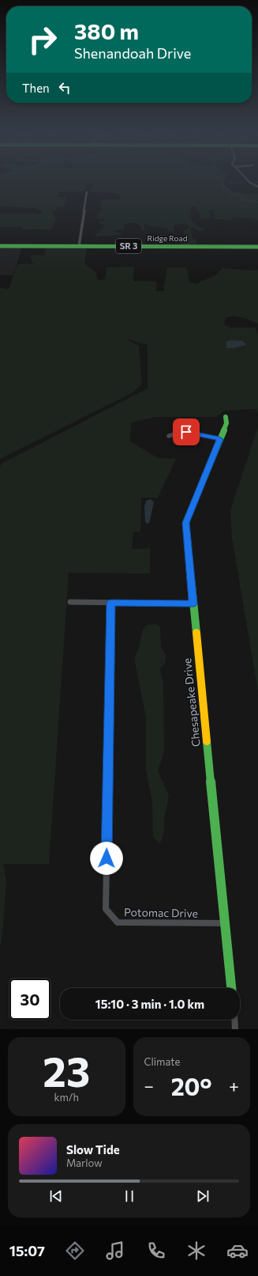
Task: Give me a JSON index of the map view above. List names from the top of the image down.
{
  "streets": {
    "main road": ["Ridge Road", "SR 3", "Chesapeake Drive"],
    "street": ["Potomac Drive"]
  },
  "crossings": [
    ["Chesapeake Drive", "Potomac Drive"]
  ],
  "page": {
    "turn": ["380 m", "Shenandoah Drive"],
    "then": "Then",
    "limit": "30",
    "trip": "15:10 · 3 min · 1.0 km",
    "tile": [
      ["23", "km/h"],
      "Climate"
    ],
    "heat": ["−", "20°", "+"],
    "song": ["Slow Tide", "Marlow"],
    "tabs": "15:07"
  }
}
